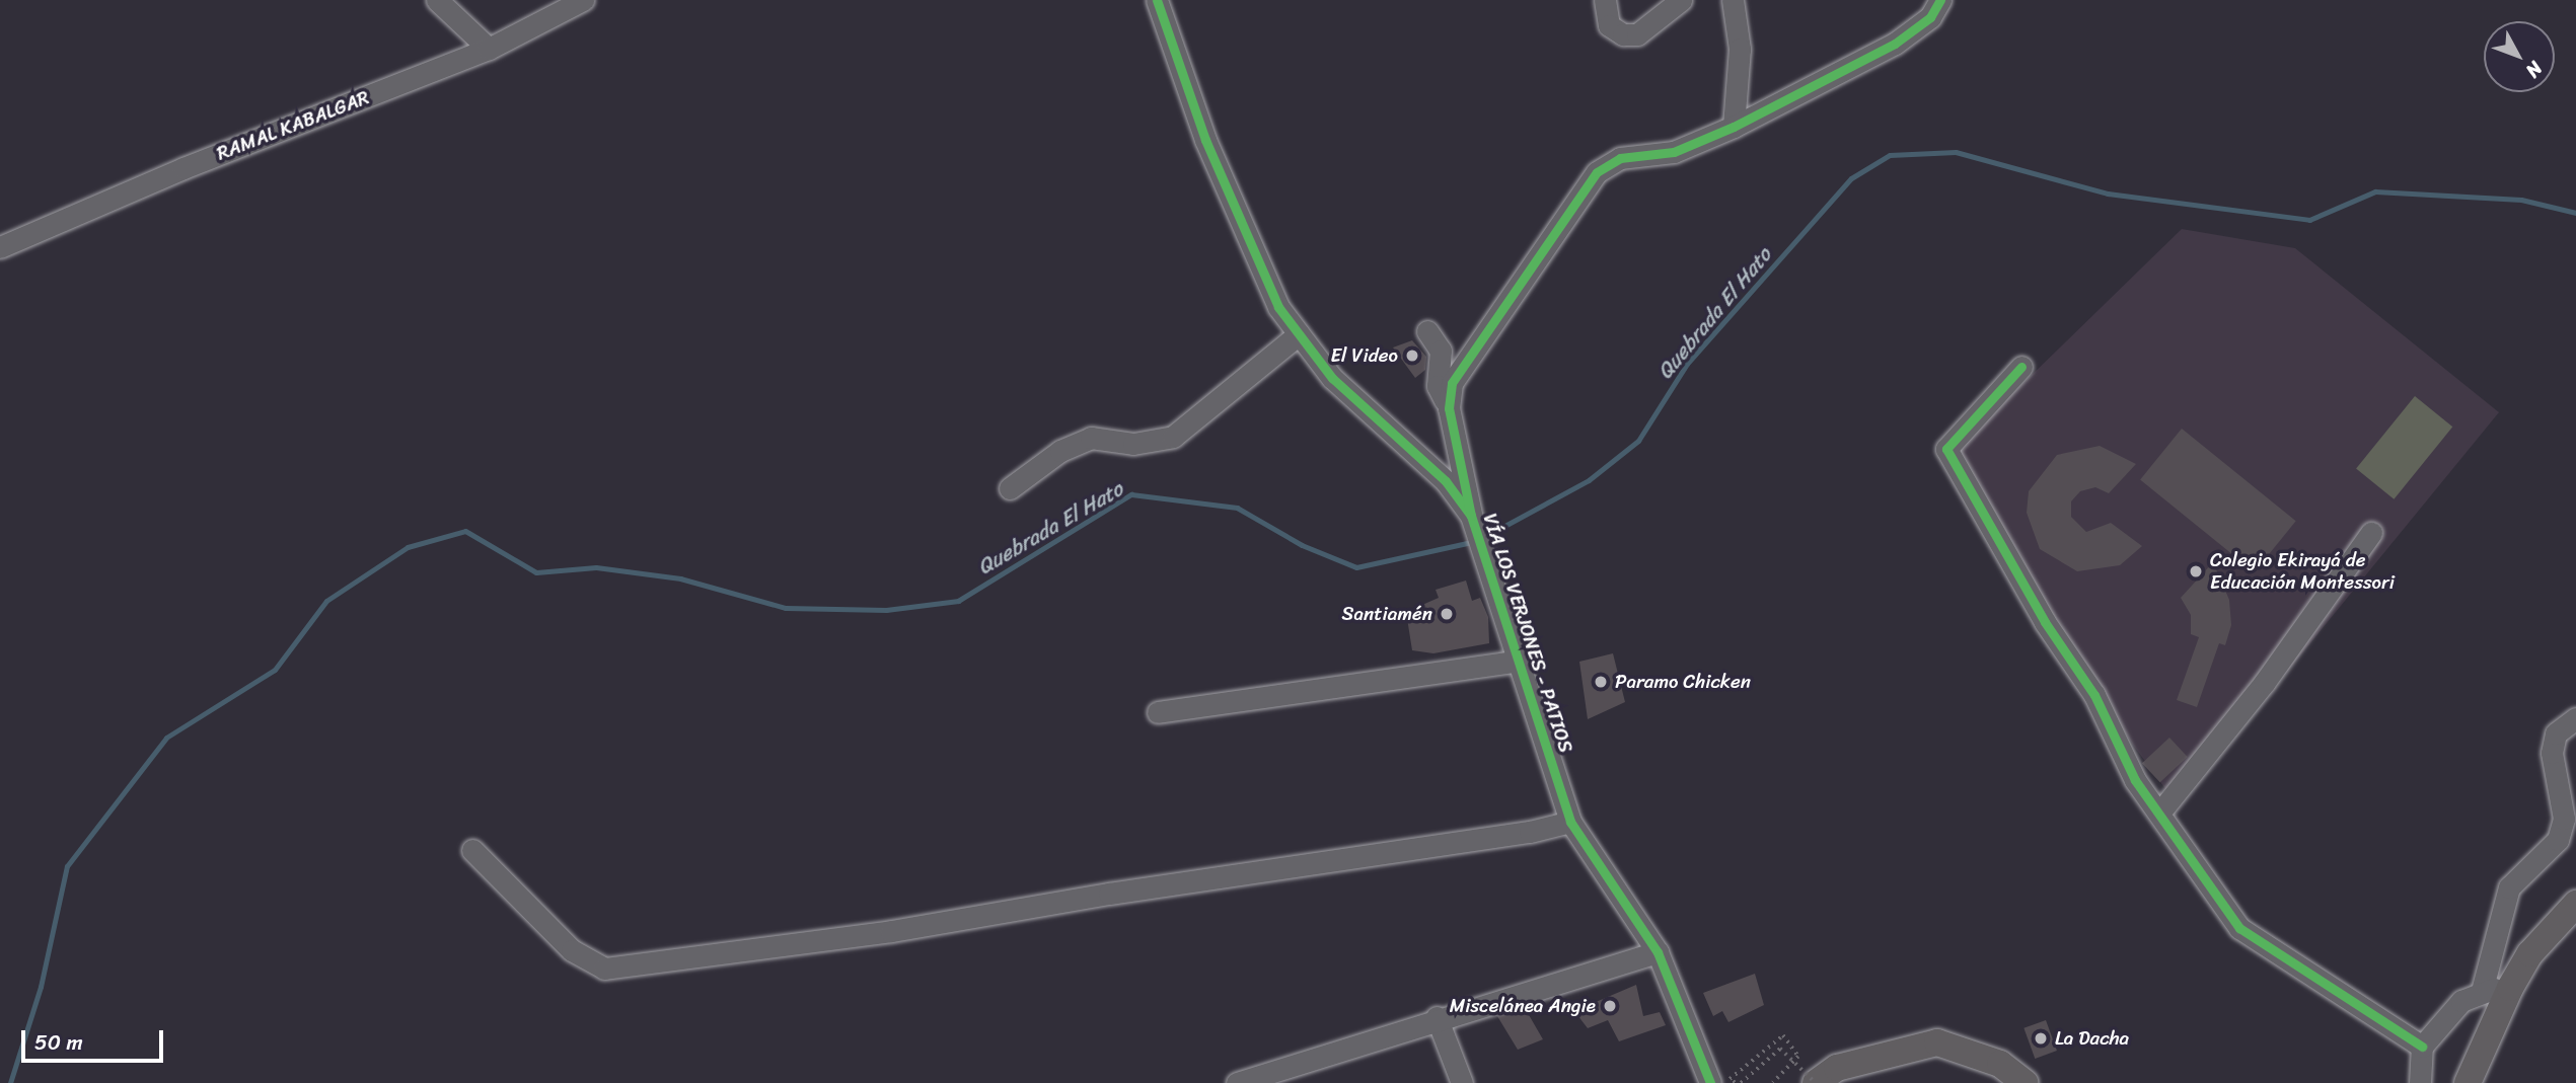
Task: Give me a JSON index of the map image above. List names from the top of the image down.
{
  "streets": {
    "street": ["RAMAL KABALGAR", "VÍA LOS VERJONES - PATIOS"]
  },
  "water": ["Quebrada El Hato"],
  "places": [
    "El Video",
    "Colegio Ekirayá de Educación Montessori",
    "Santiamén",
    "Paramo Chicken",
    "Miscelánea Angie",
    "La Dacha"
  ],
  "scale_bar": "50 m",
  "north": "bottom right"
}
